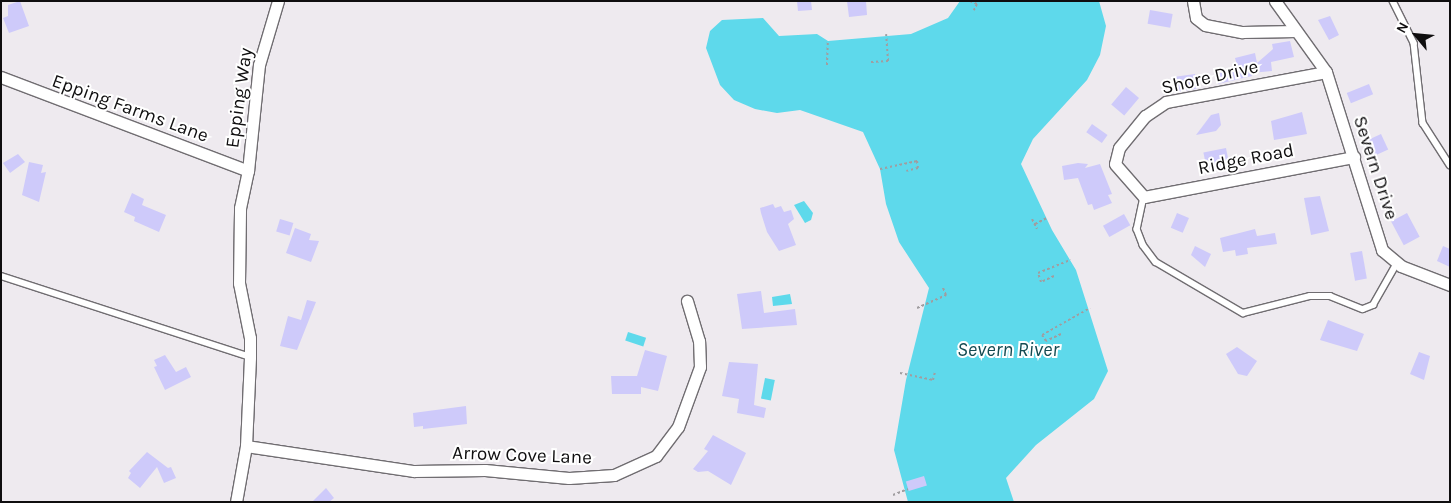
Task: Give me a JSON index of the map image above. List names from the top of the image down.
{
  "streets": {
    "street": [
      "Shore Drive",
      "Epping Way",
      "Epping Farms Lane",
      "Ridge Road",
      "Severn Drive",
      "Arrow Cove Lane"
    ]
  },
  "crossings": [
    ["Shore Drive", "Ridge Road"],
    ["Shore Drive", "Severn Drive"],
    ["Epping Way", "Epping Farms Lane"],
    ["Epping Way", "Arrow Cove Lane"],
    ["Ridge Road", "Severn Drive"]
  ],
  "water": ["Severn River"],
  "north": "top left"
}
